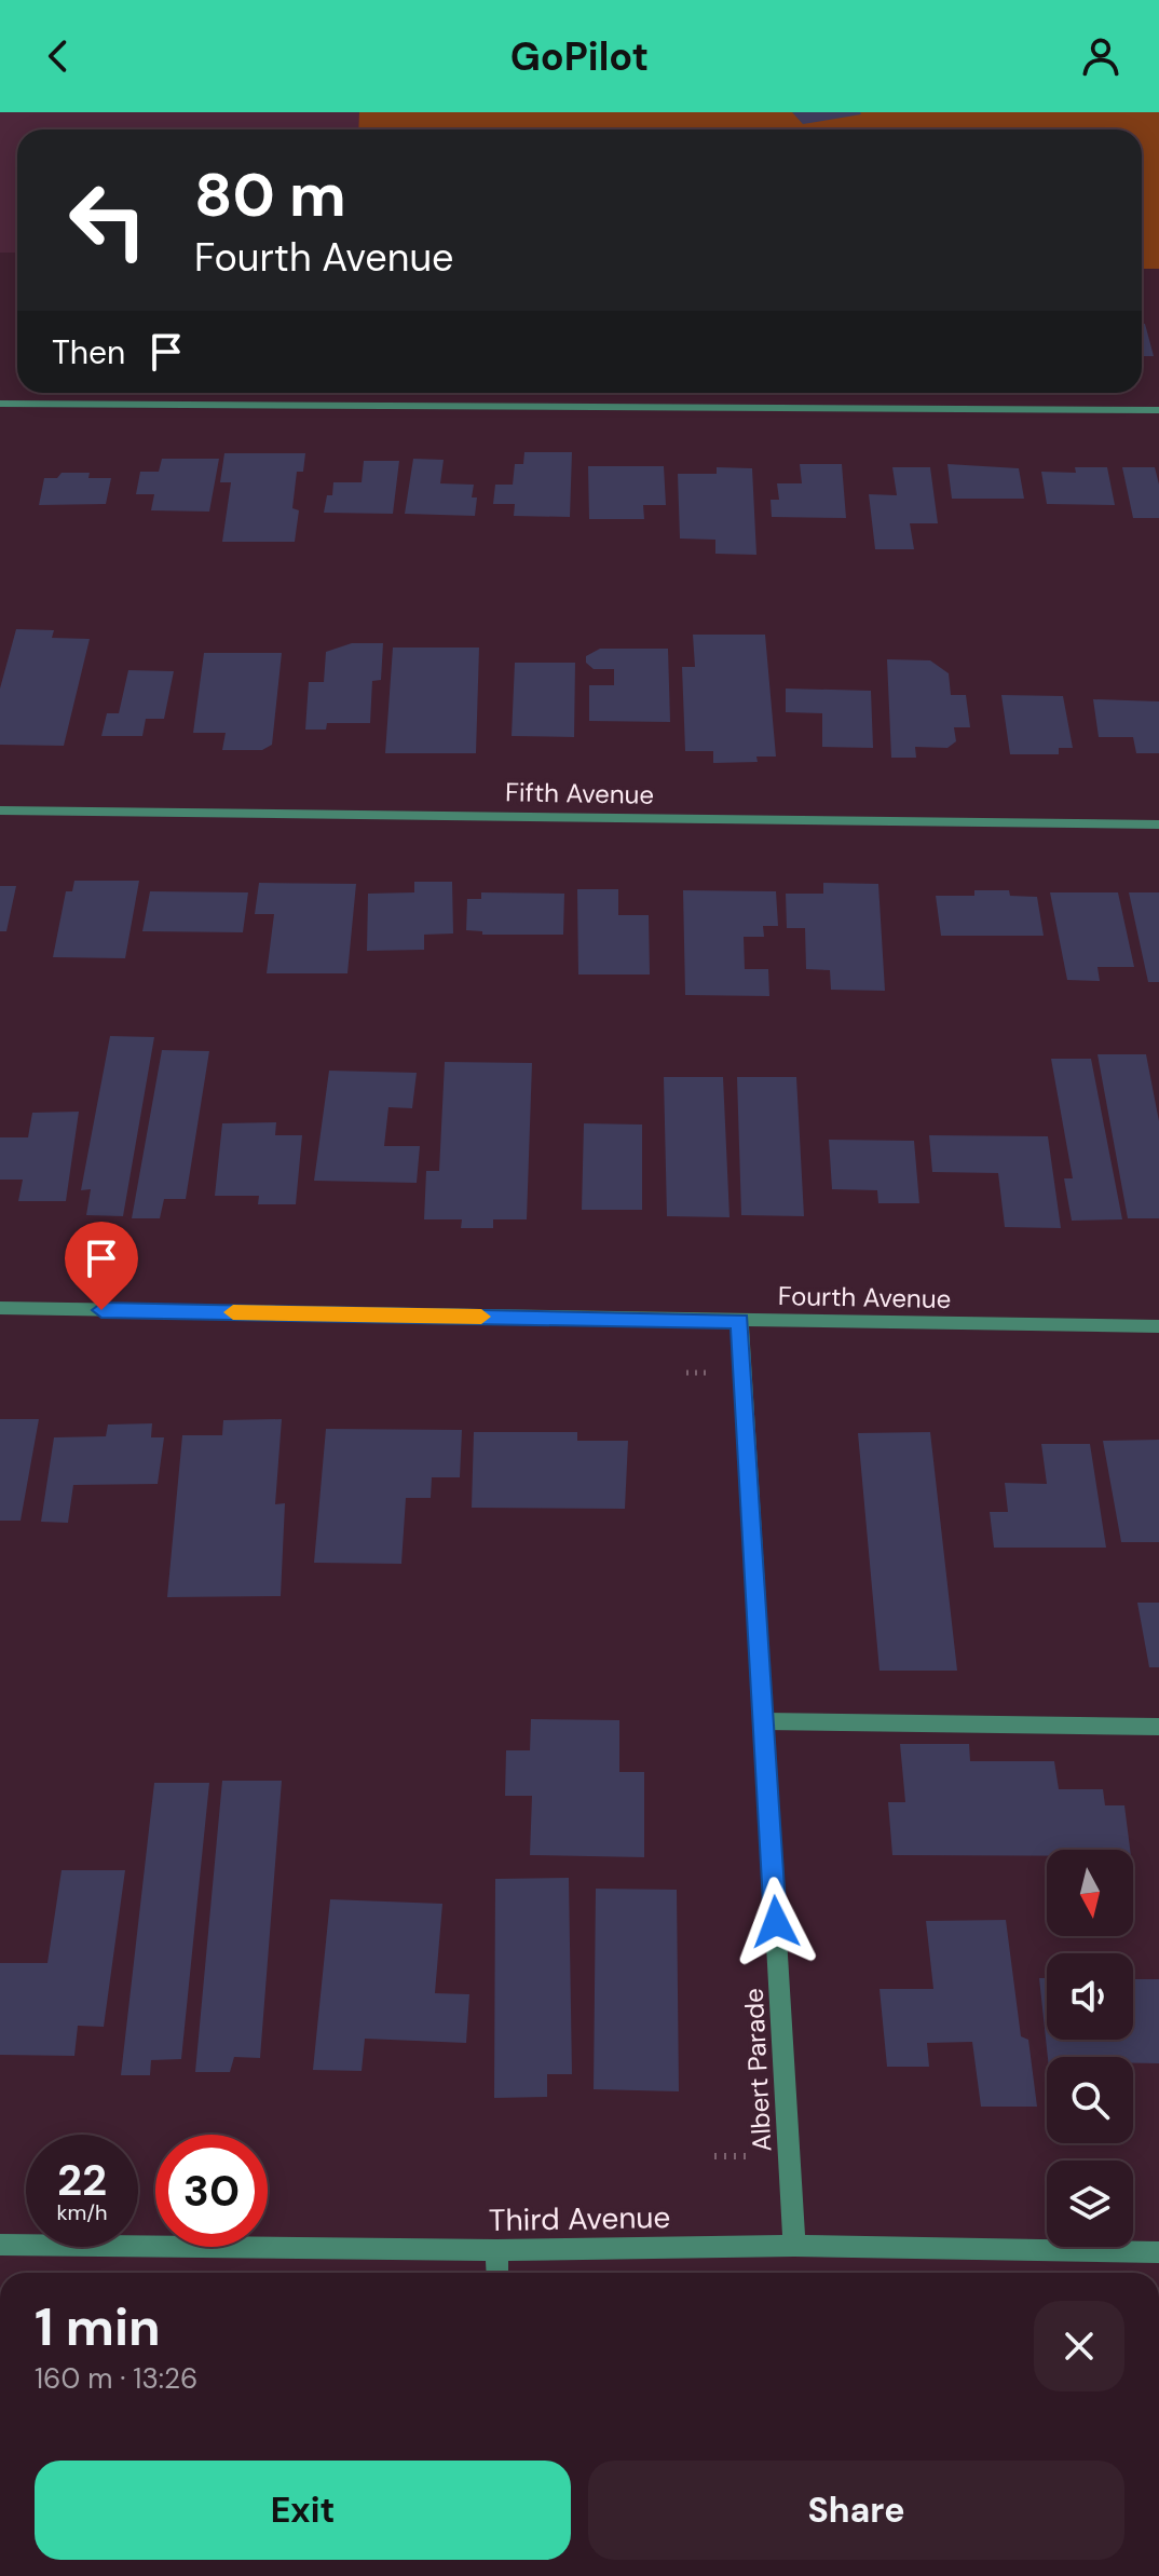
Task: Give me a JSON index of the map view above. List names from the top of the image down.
{
  "streets": {
    "street": [
      "Fifth Avenue",
      "Fourth Avenue",
      "Albert Parade",
      "Third Avenue"
    ]
  },
  "crossings": [
    ["Fourth Avenue", "Albert Parade"],
    ["Albert Parade", "Third Avenue"]
  ],
  "north": "bottom",
  "page": {
    "header": "GoPilot",
    "turn": ["80 m", "Fourth Avenue"],
    "then": "Then",
    "speed": "22 km/h",
    "limit": "30",
    "heading": ["1 min", "160 m · 13:26"],
    "buttons": ["Exit", "Share"]
  }
}
